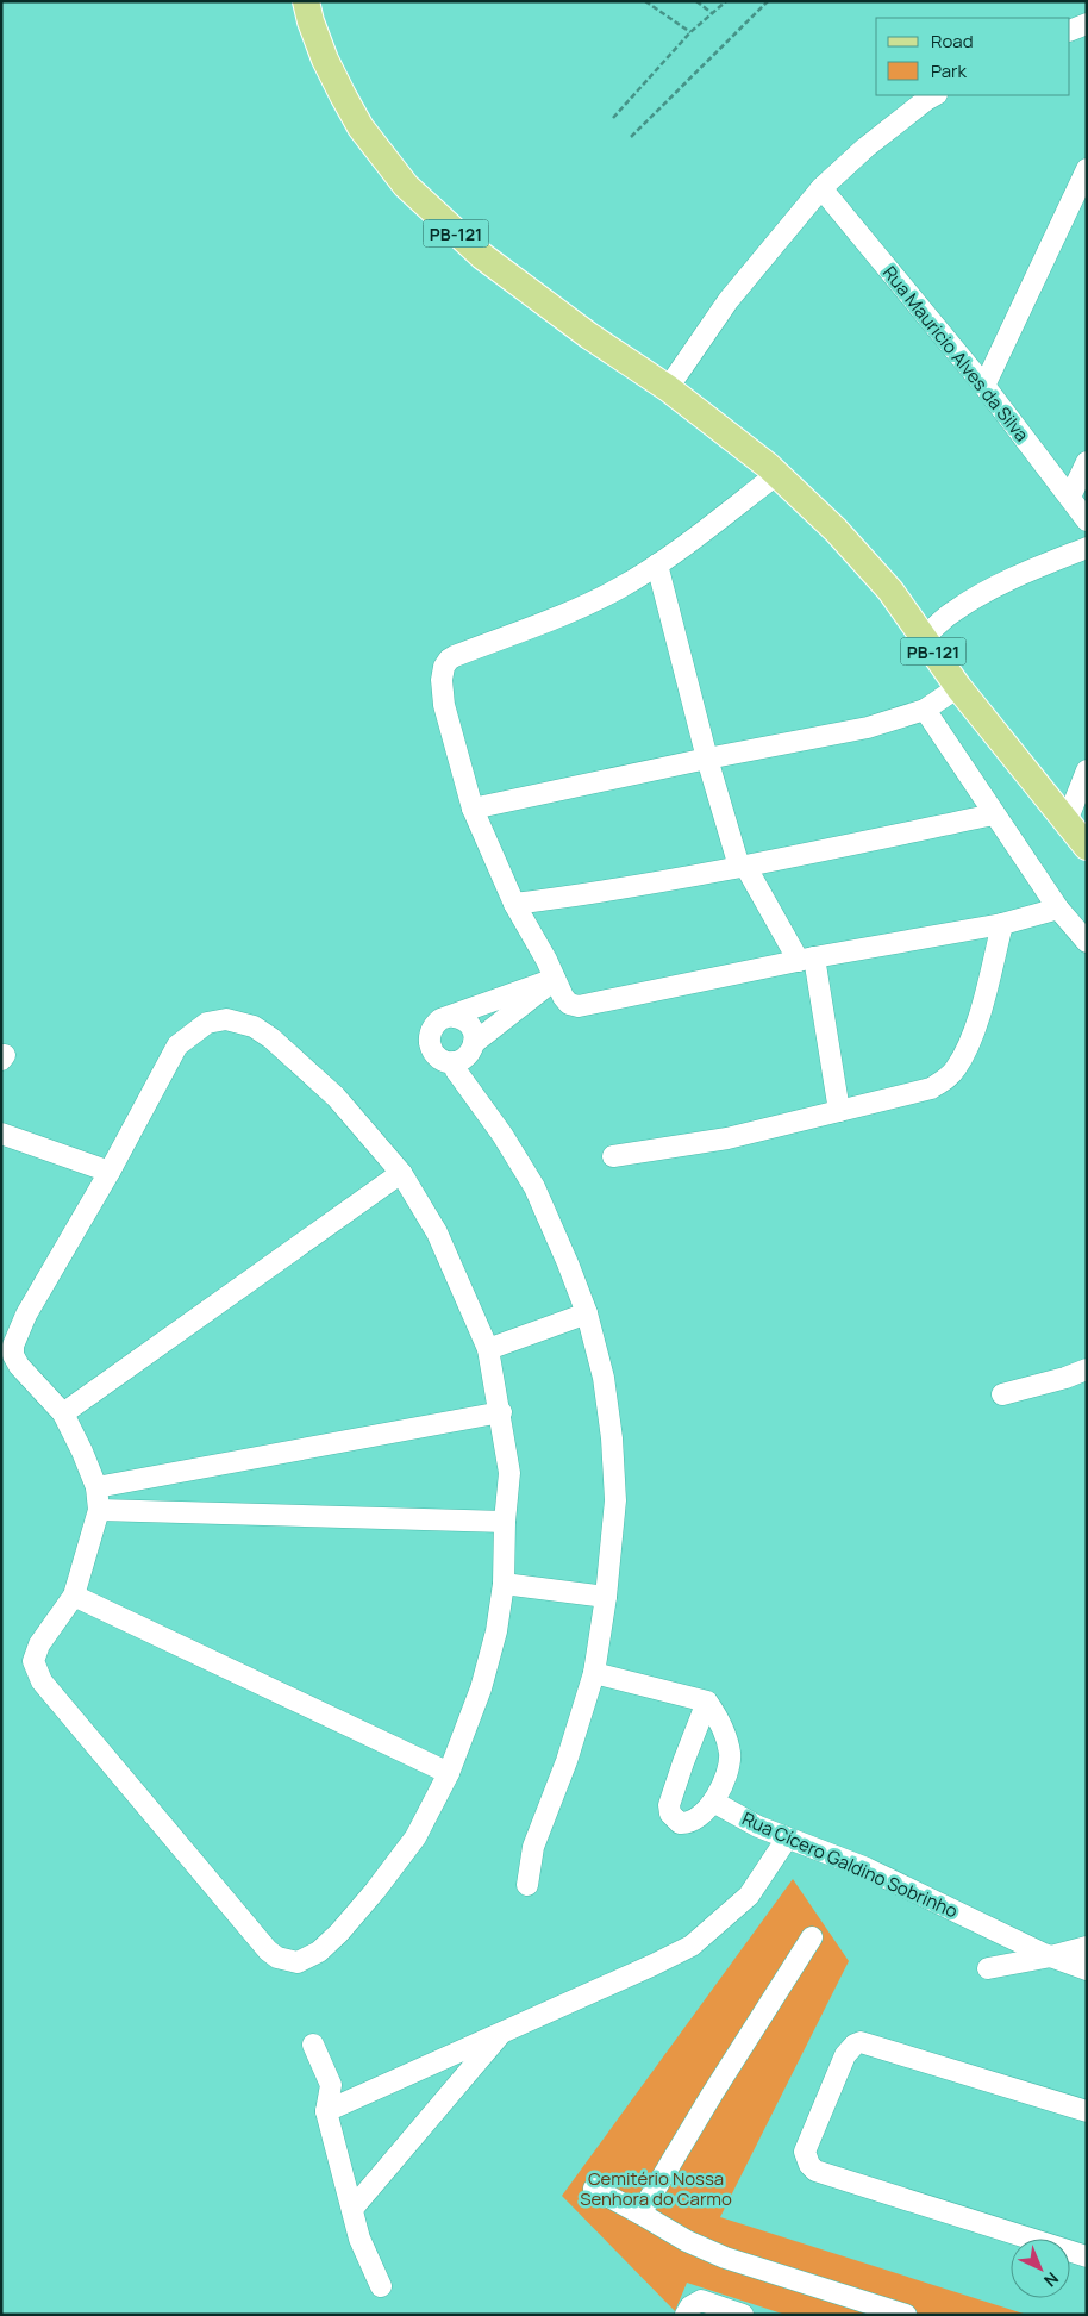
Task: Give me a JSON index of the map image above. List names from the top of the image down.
{
  "streets": {
    "main road": ["PB-121"],
    "street": ["Rua Mauricio Alves da Silva", "Rua Cícero Galdino Sobrinho"]
  },
  "parks": ["Cemitério Nossa Senhora do Carmo"],
  "legend": ["Road", "Park"],
  "north": "bottom right"
}
